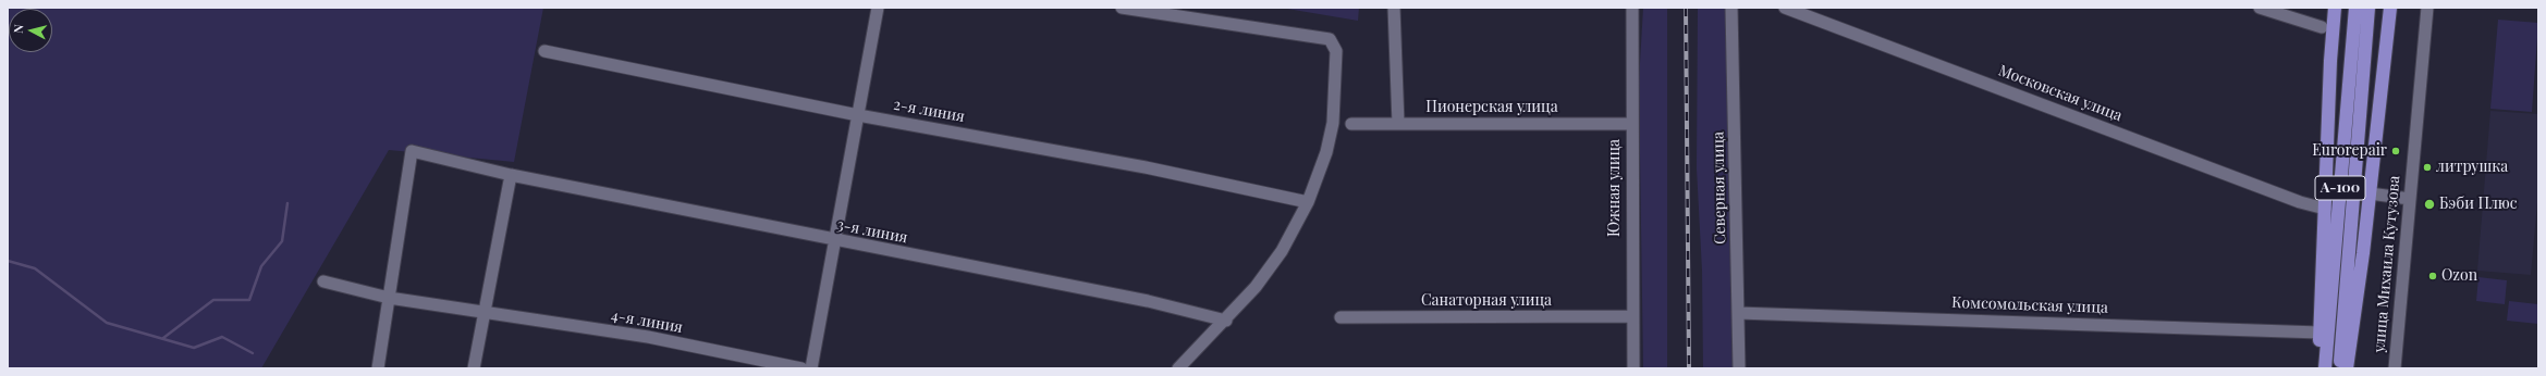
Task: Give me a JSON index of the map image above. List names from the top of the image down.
{
  "streets": {
    "main road": ["А-100"],
    "street": [
      "Московская улица",
      "Пионерская улица",
      "2-я линия",
      "Южная улица",
      "Северная улица",
      "3-я линия",
      "улица Михаила Кутузова",
      "Санаторная улица",
      "Комсомольская улица",
      "4-я линия"
    ]
  },
  "crossings": [
    ["Пионерская улица", "Южная улица"],
    ["Южная улица", "Санаторная улица"],
    ["Северная улица", "Комсомольская улица"],
    ["3-я линия", "4-я линия"]
  ],
  "places": [
    "Eurorepair",
    "литрушка",
    "Бэби Плюс",
    "Ozon"
  ],
  "north": "left"
}
